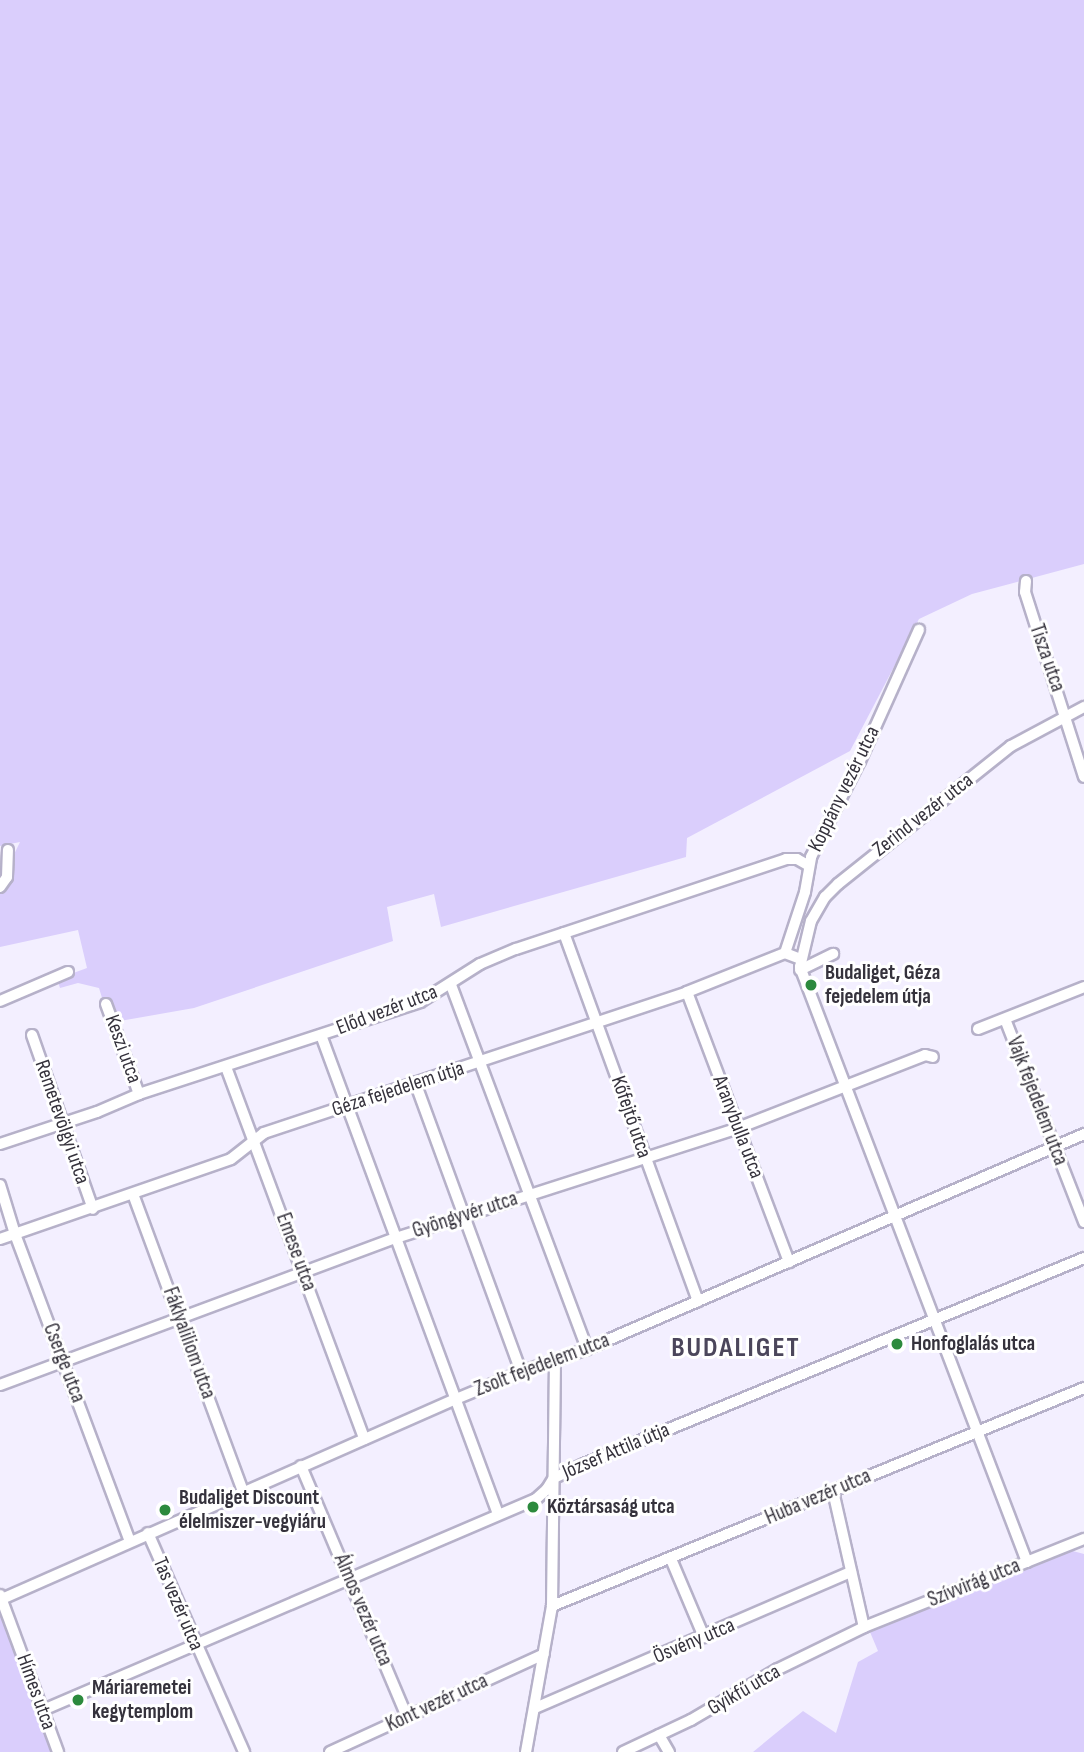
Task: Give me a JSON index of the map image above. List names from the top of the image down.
{
  "streets": {
    "street": [
      "Tisza utca",
      "Koppány vezér utca",
      "Zerind vezér utca",
      "Előd vezér utca",
      "Keszi utca",
      "Géza fejedelem útja",
      "Vajk fejedelem utca",
      "Kőfejtő utca",
      "Remetevölgyi utca",
      "Aranybulla utca",
      "Gyöngyvér utca",
      "Emese utca",
      "Fáklyaliliom utca",
      "Cserge utca",
      "Zsolt fejedelem utca",
      "József Attila útja",
      "Huba vezér utca",
      "Szívvirág utca",
      "Tas vezér utca",
      "Álmos vezér utca",
      "Ösvény utca",
      "Gyíkfű utca",
      "Hímes utca",
      "Kont vezér utca"
    ]
  },
  "crossings": [
    ["Tisza utca", "Zerind vezér utca"],
    ["Koppány vezér utca", "Előd vezér utca"],
    ["Koppány vezér utca", "Géza fejedelem útja"],
    ["Előd vezér utca", "Keszi utca"],
    ["Előd vezér utca", "Kőfejtő utca"],
    ["Előd vezér utca", "Remetevölgyi utca"],
    ["Előd vezér utca", "Emese utca"],
    ["Géza fejedelem útja", "Kőfejtő utca"],
    ["Géza fejedelem útja", "Remetevölgyi utca"],
    ["Géza fejedelem útja", "Aranybulla utca"],
    ["Géza fejedelem útja", "Emese utca"],
    ["Géza fejedelem útja", "Fáklyaliliom utca"],
    ["Géza fejedelem útja", "Cserge utca"],
    ["Vajk fejedelem utca", "Zsolt fejedelem utca"],
    ["Kőfejtő utca", "Gyöngyvér utca"],
    ["Kőfejtő utca", "Zsolt fejedelem utca"],
    ["Aranybulla utca", "Gyöngyvér utca"],
    ["Aranybulla utca", "Zsolt fejedelem utca"],
    ["Gyöngyvér utca", "Emese utca"],
    ["Gyöngyvér utca", "Fáklyaliliom utca"],
    ["Gyöngyvér utca", "Cserge utca"],
    ["Emese utca", "Zsolt fejedelem utca"],
    ["Fáklyaliliom utca", "Zsolt fejedelem utca"],
    ["Cserge utca", "Zsolt fejedelem utca"],
    ["Zsolt fejedelem utca", "Tas vezér utca"],
    ["Zsolt fejedelem utca", "Álmos vezér utca"],
    ["Zsolt fejedelem utca", "Hímes utca"],
    ["József Attila útja", "Tas vezér utca"],
    ["József Attila útja", "Álmos vezér utca"],
    ["József Attila útja", "Hímes utca"],
    ["Szívvirág utca", "Gyíkfű utca"],
    ["Álmos vezér utca", "Kont vezér utca"]
  ],
  "districts": ["BUDALIGET"],
  "places": [
    "Budaliget, Géza fejedelem útja",
    "Honfoglalás utca",
    "Köztársaság utca",
    "Budaliget Discount élelmiszer-vegyiáru",
    "Máriaremetei kegytemplom"
  ]
}
